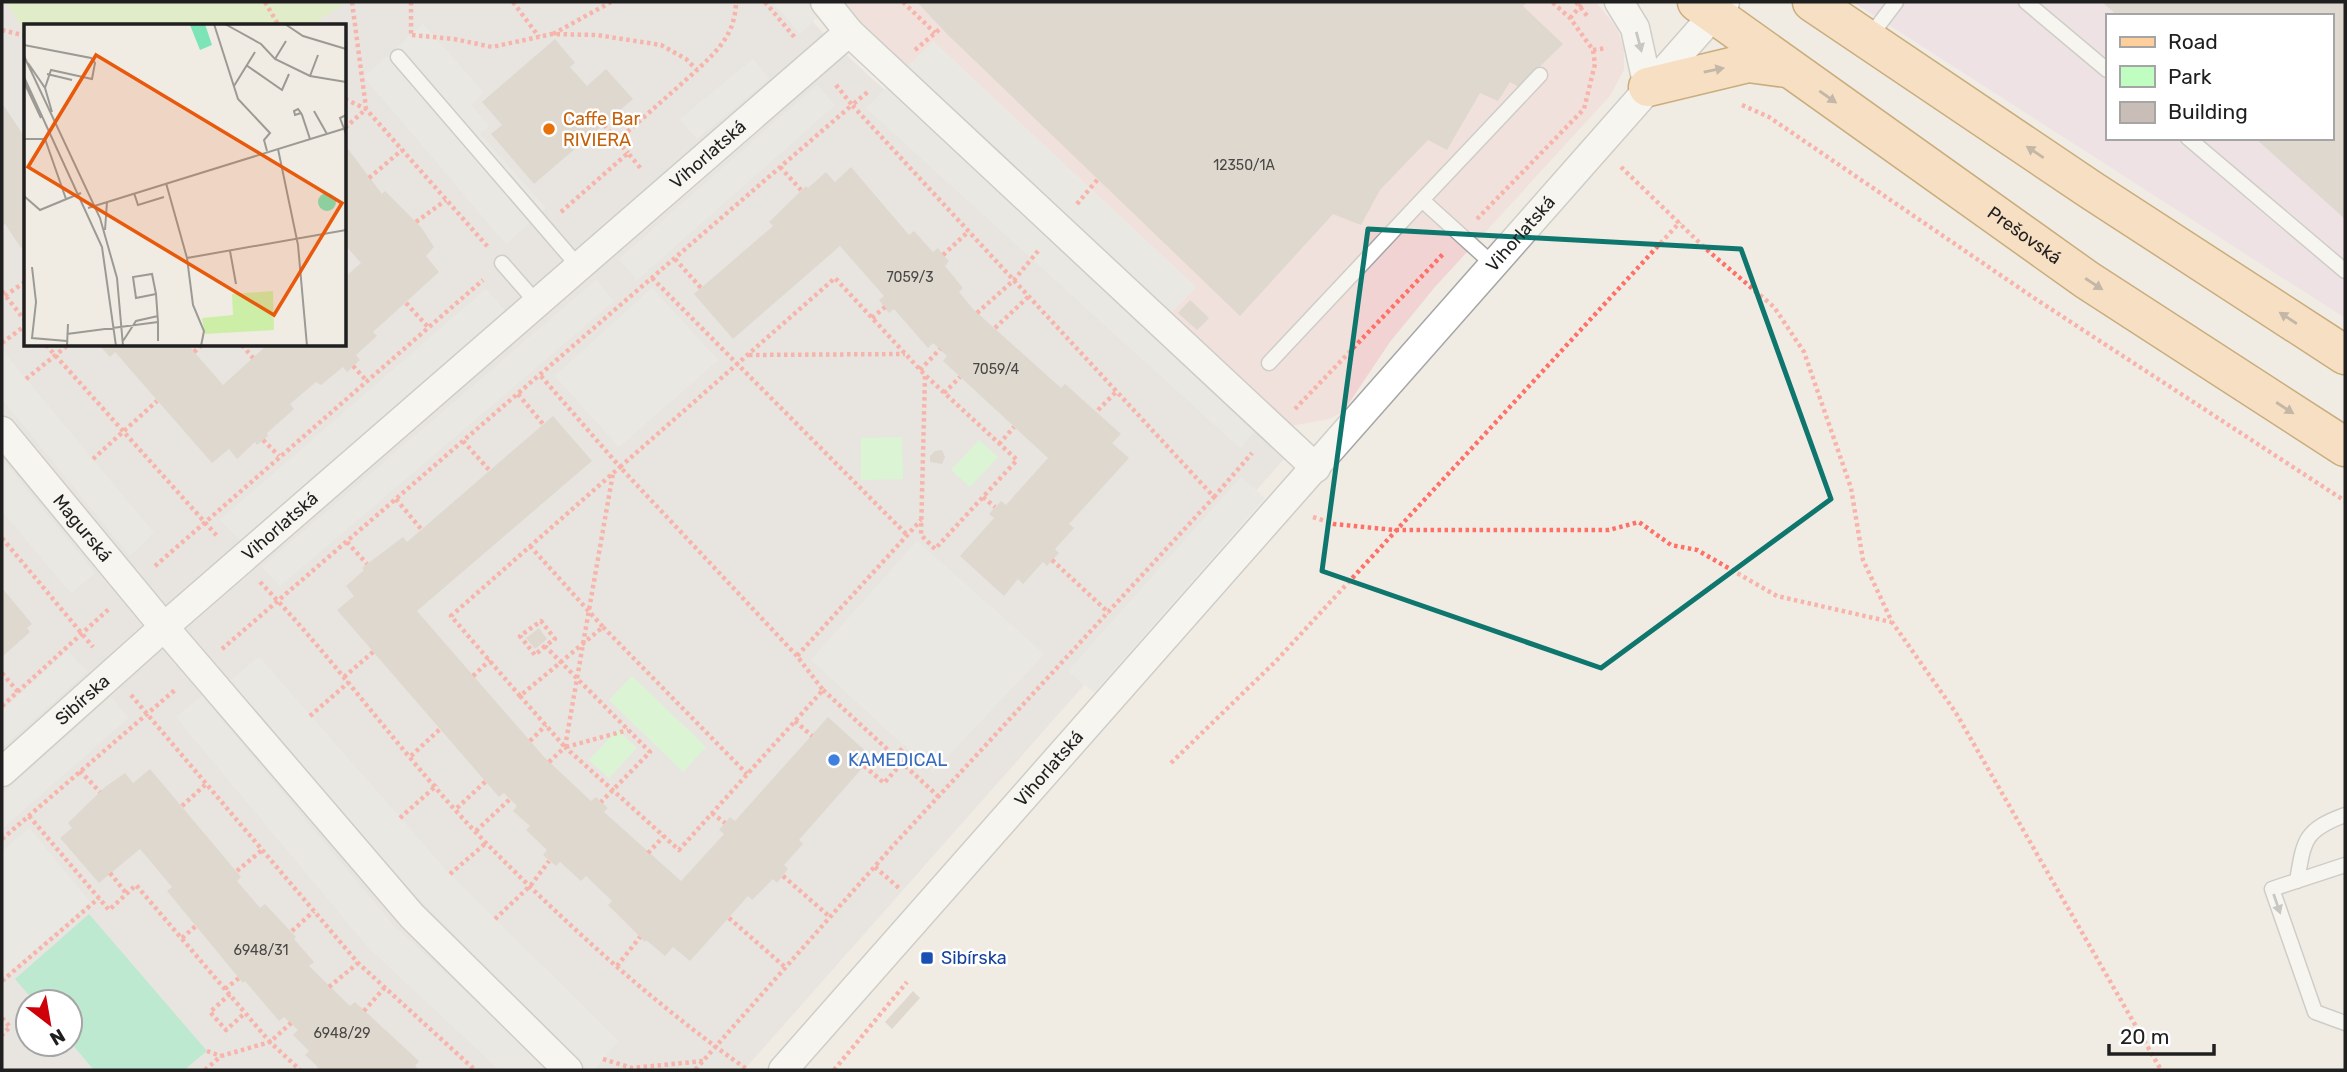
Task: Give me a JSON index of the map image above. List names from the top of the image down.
{
  "streets": {
    "main road": ["Prešovská"],
    "street": ["Vihorlatská", "Magurská", "Sibírska"]
  },
  "crossings": [
    ["Vihorlatská", "Prešovská"],
    ["Vihorlatská", "Magurská"],
    ["Vihorlatská", "Sibírska"],
    ["Magurská", "Sibírska"]
  ],
  "places": {
    "other": ["Caffe Bar RIVIERA", "KAMEDICAL"],
    "transit": ["Sibírska"]
  },
  "house_numbers": [
    "12350/1A",
    "7059/3",
    "7059/4",
    "6948/31",
    "6948/29"
  ],
  "legend": ["Road", "Park", "Building"],
  "scale_bar": "20 m",
  "north": "bottom right"
}
